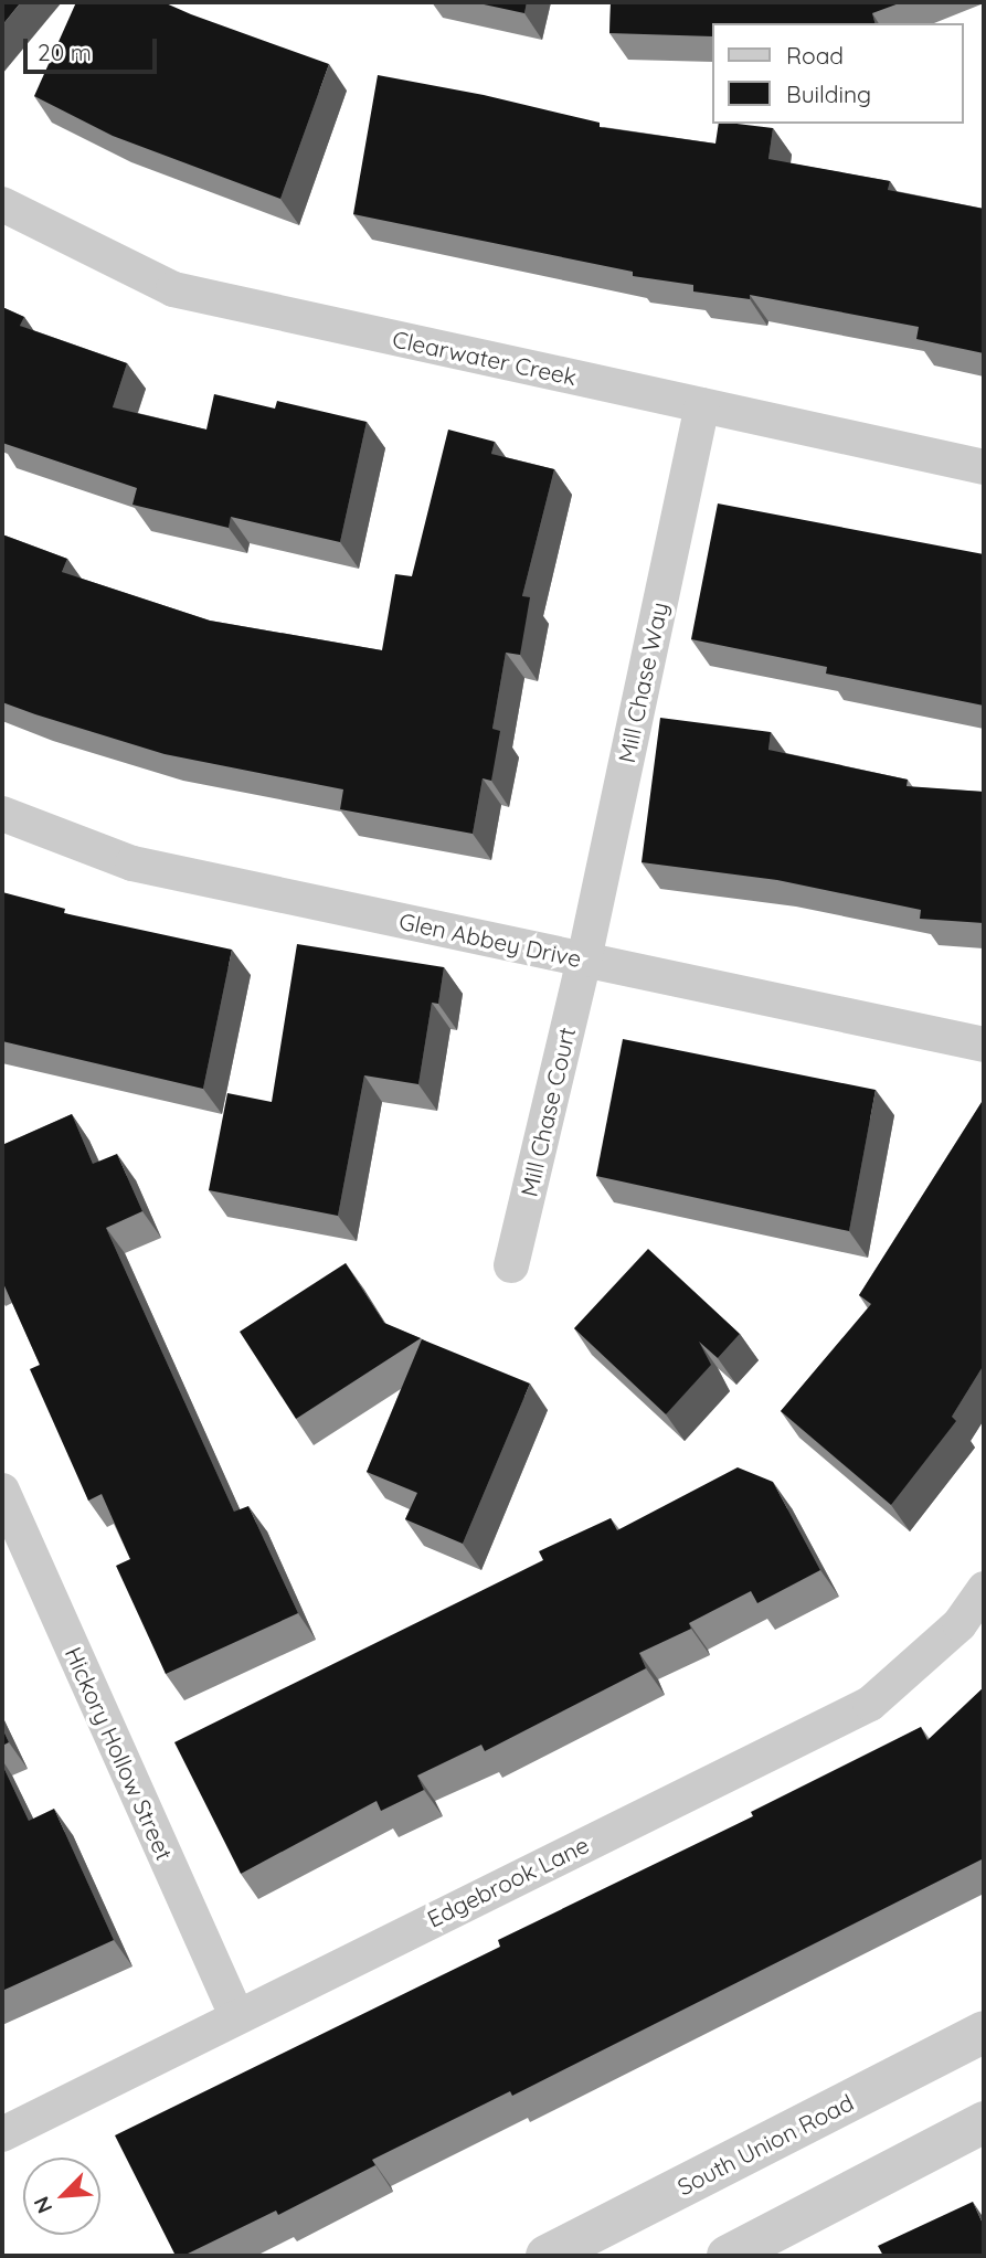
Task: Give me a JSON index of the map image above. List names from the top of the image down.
{
  "streets": {
    "street": [
      "Clearwater Creek",
      "Mill Chase Way",
      "Glen Abbey Drive",
      "Mill Chase Court",
      "Hickory Hollow Street",
      "Edgebrook Lane",
      "South Union Road"
    ]
  },
  "crossings": [
    ["Clearwater Creek", "Mill Chase Way"],
    ["Mill Chase Way", "Glen Abbey Drive"],
    ["Mill Chase Way", "Mill Chase Court"],
    ["Glen Abbey Drive", "Mill Chase Court"],
    ["Hickory Hollow Street", "Edgebrook Lane"]
  ],
  "legend": ["Road", "Building"],
  "scale_bar": "20 m",
  "north": "bottom left"
}
